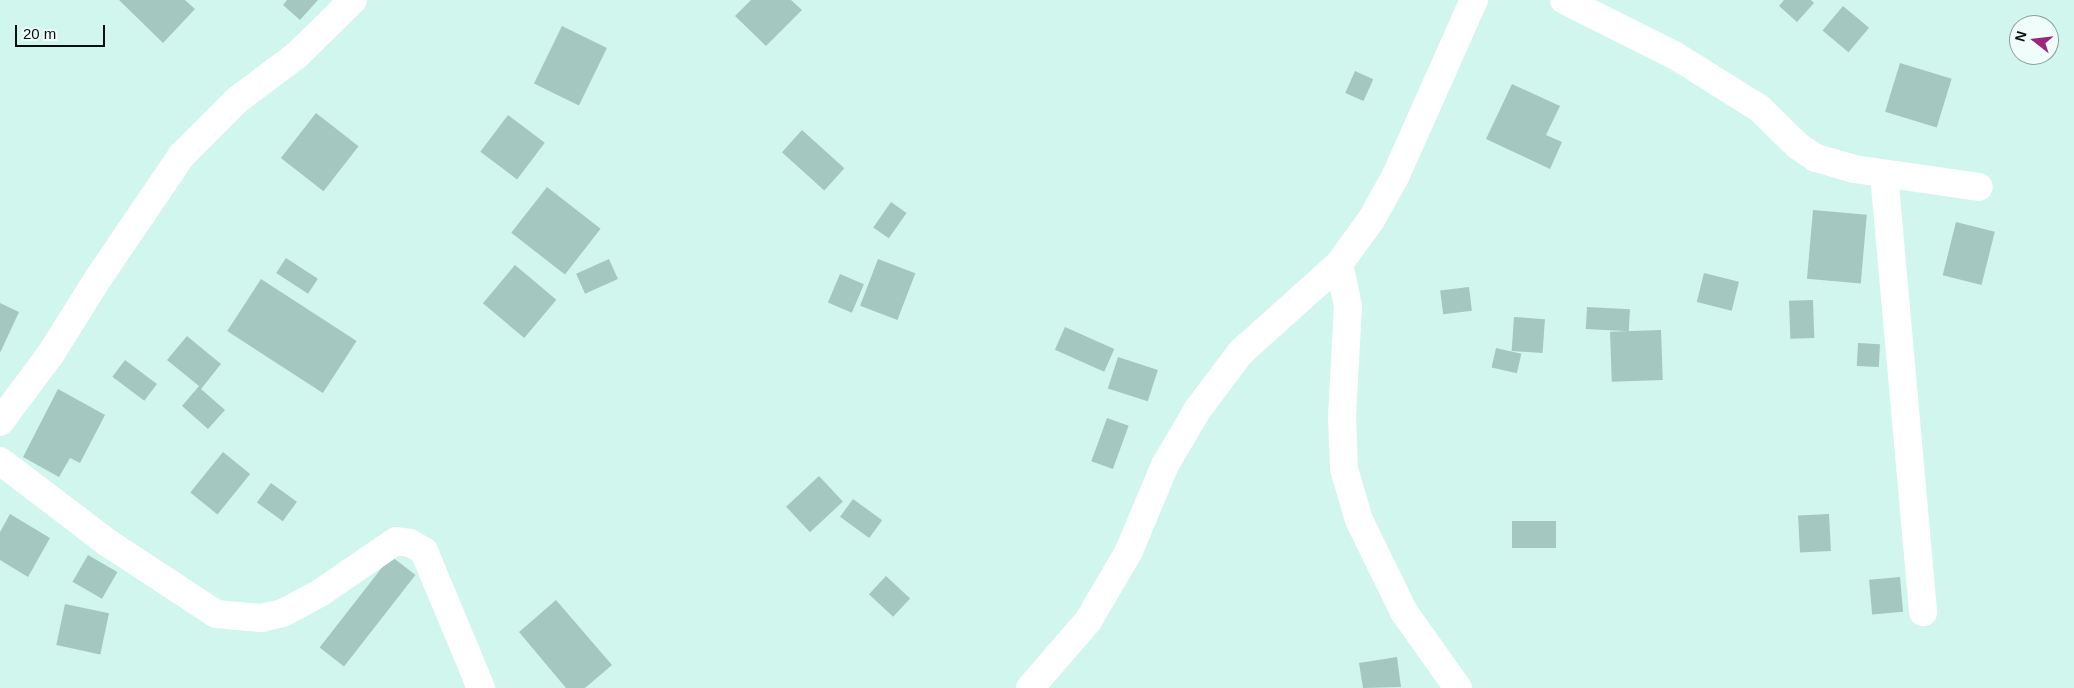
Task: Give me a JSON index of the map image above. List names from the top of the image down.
{
  "scale_bar": "20 m",
  "north": "left"
}
